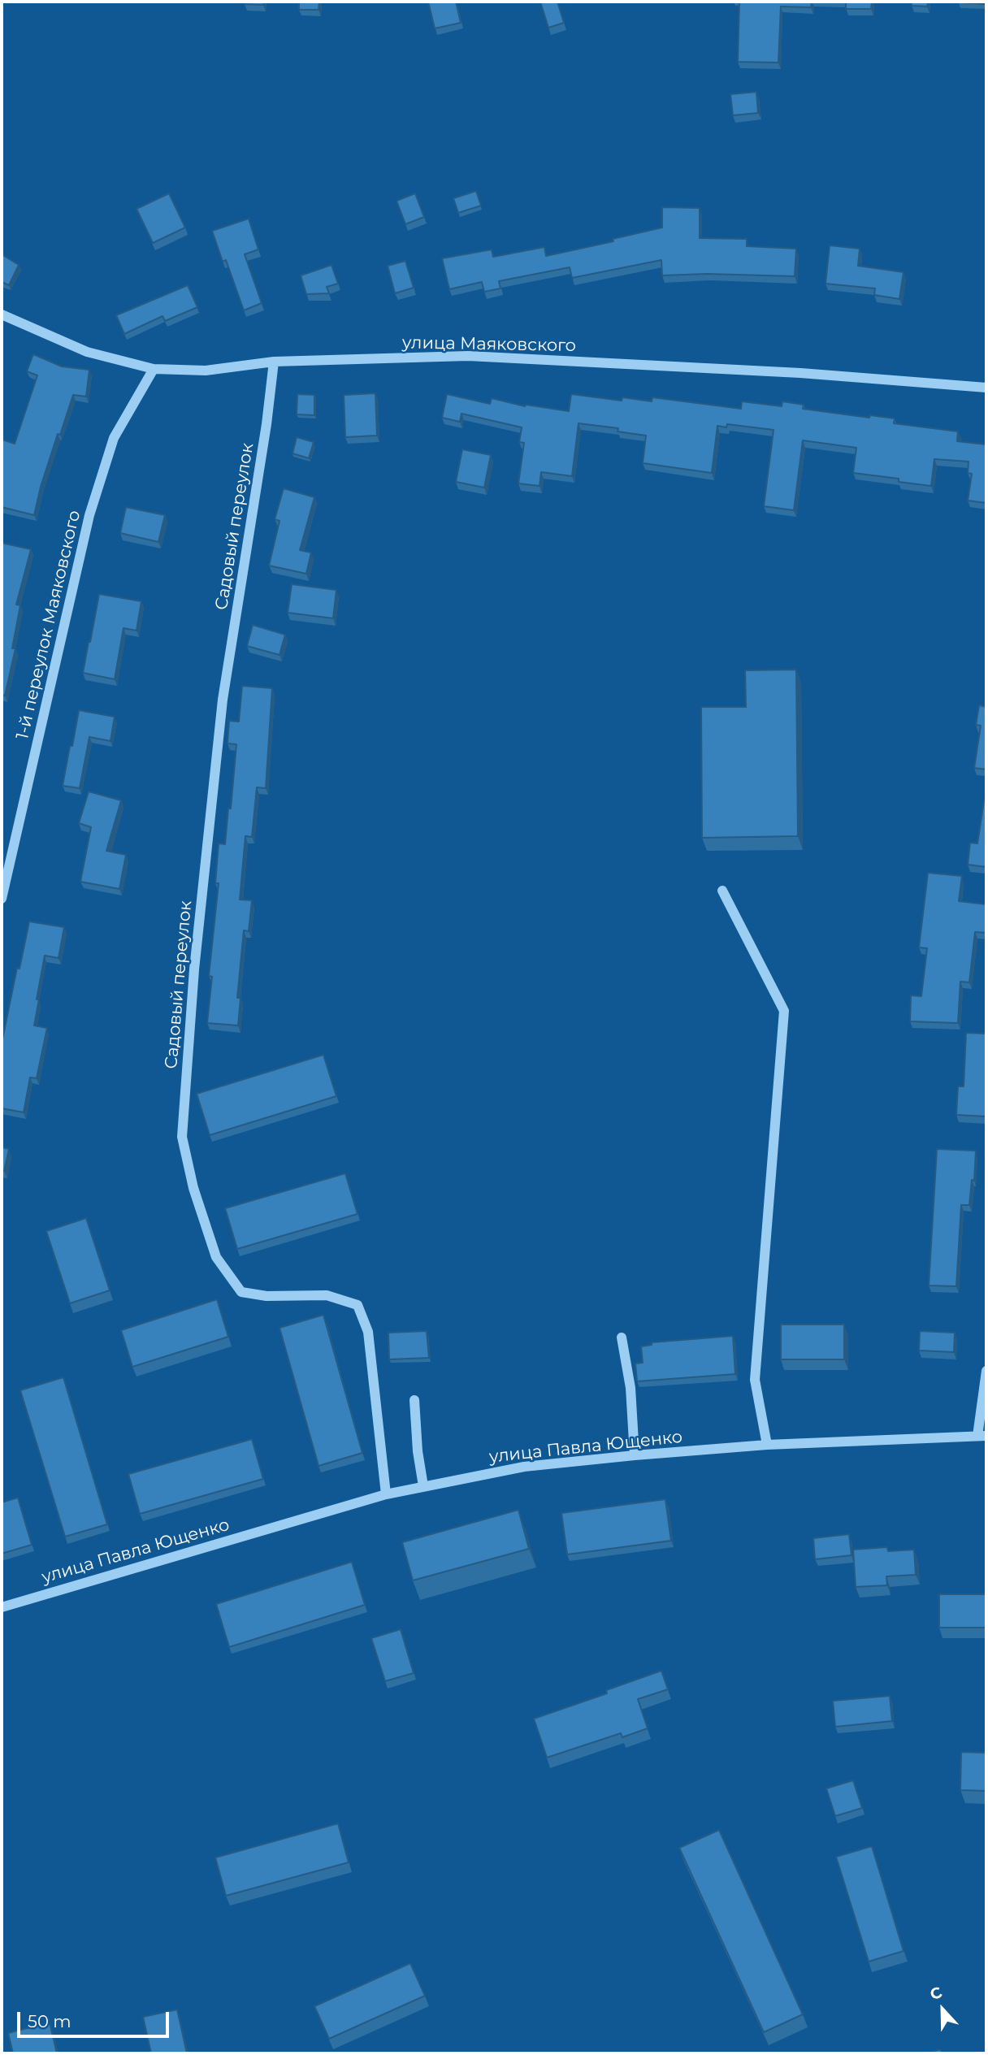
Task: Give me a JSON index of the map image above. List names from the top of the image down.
{
  "streets": {
    "street": [
      "улица Маяковского",
      "Садовый переулок",
      "1-й переулок Маяковского",
      "улица Павла Ющенко"
    ]
  },
  "crossings": [
    ["улица Маяковского", "Садовый переулок"],
    ["улица Маяковского", "1-й переулок Маяковского"],
    ["Садовый переулок", "улица Павла Ющенко"]
  ],
  "scale_bar": "50 m",
  "north": "top"
}
